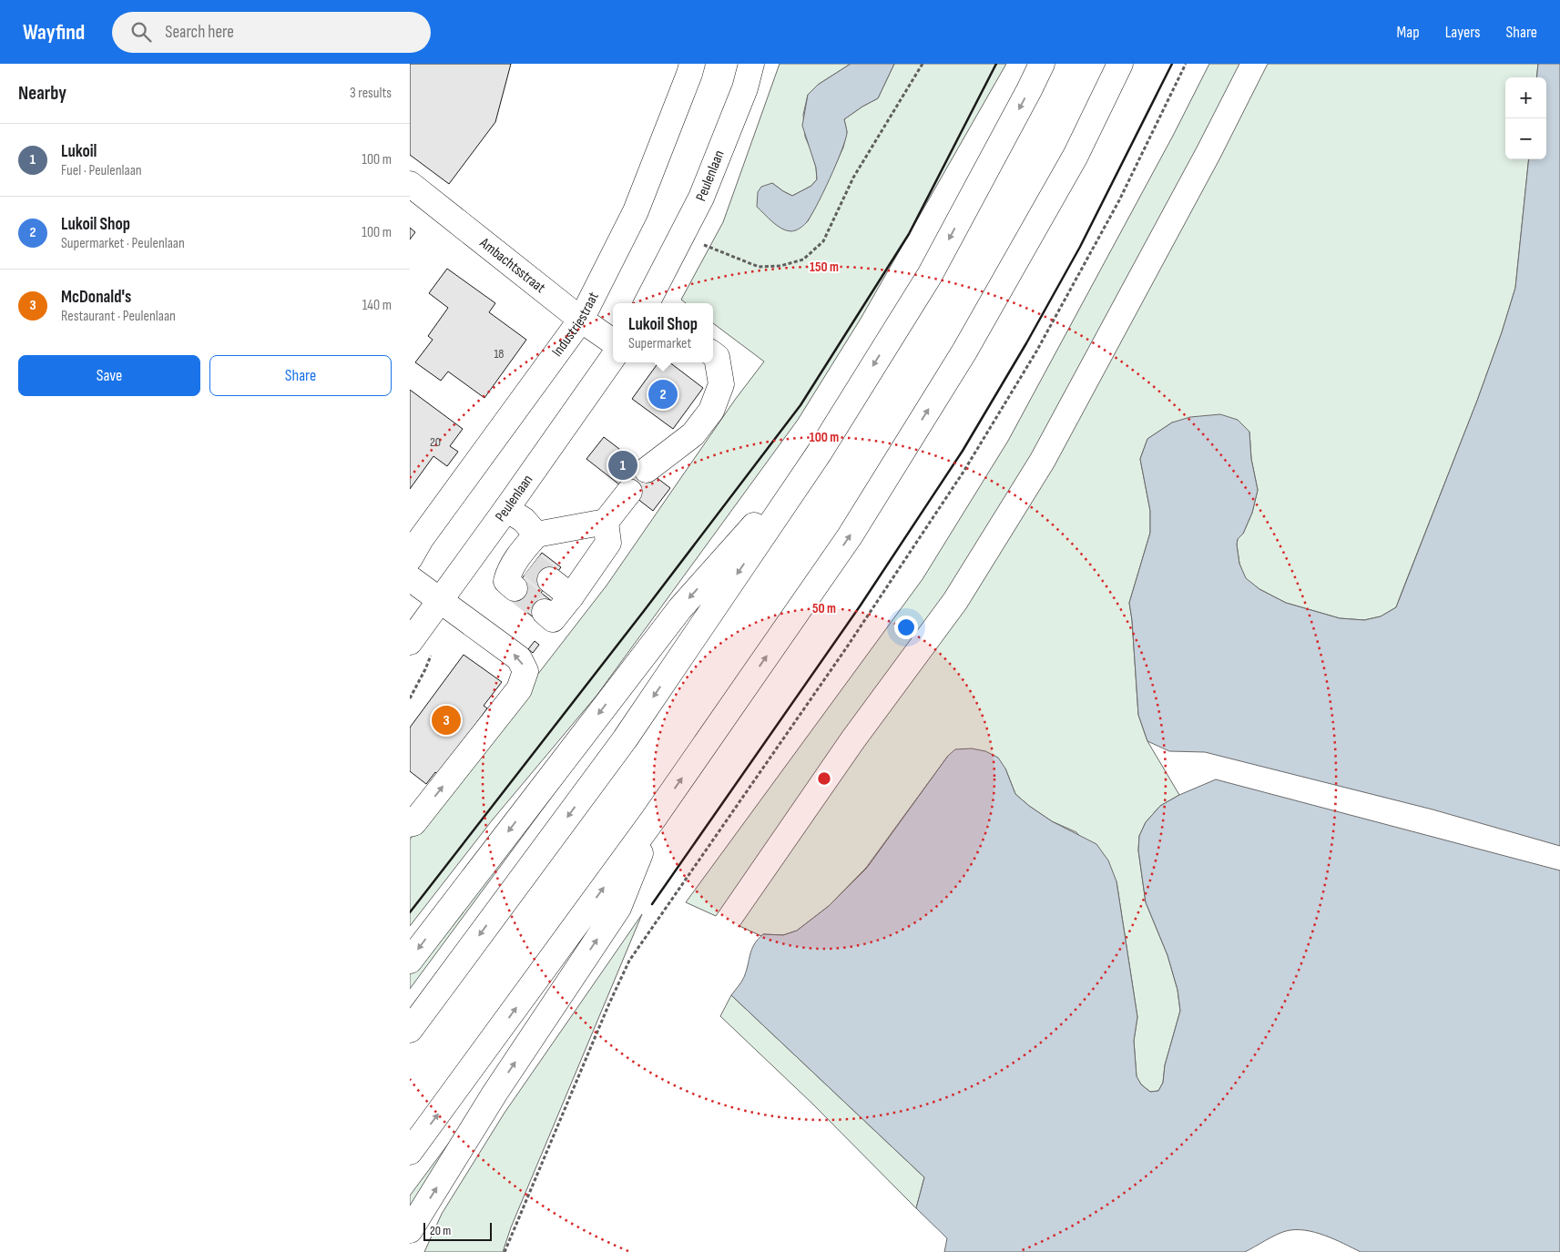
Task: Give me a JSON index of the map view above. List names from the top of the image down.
{
  "streets": {
    "main road": ["Peulenlaan", "Ambachtsstraat", "Industriestraat"]
  },
  "crossings": [
    ["Ambachtsstraat", "Industriestraat"]
  ],
  "house_numbers": ["18", "20"],
  "scale_bar": "20 m",
  "page": {
    "header": "Wayfind",
    "search": "Search here",
    "nav": ["Map", "Layers", "Share"],
    "heading": ["Nearby", "3 results"],
    "map_buttons": ["+", "−"],
    "list": [
      {
        "mark": "1",
        "name": "Lukoil",
        "note": "Fuel · Peulenlaan",
        "value": "100 m"
      },
      {
        "mark": "2",
        "name": "Lukoil Shop",
        "note": "Supermarket · Peulenlaan",
        "value": "100 m"
      },
      {
        "mark": "3",
        "name": "McDonald's",
        "note": "Restaurant · Peulenlaan",
        "value": "140 m"
      }
    ],
    "popup": ["Lukoil Shop", "Supermarket"],
    "buttons": ["Save", "Share"],
    "pins": ["2", "1", "3"],
    "scale": "20 m"
  },
  "rings": ["150 m", "100 m", "50 m"]
}
